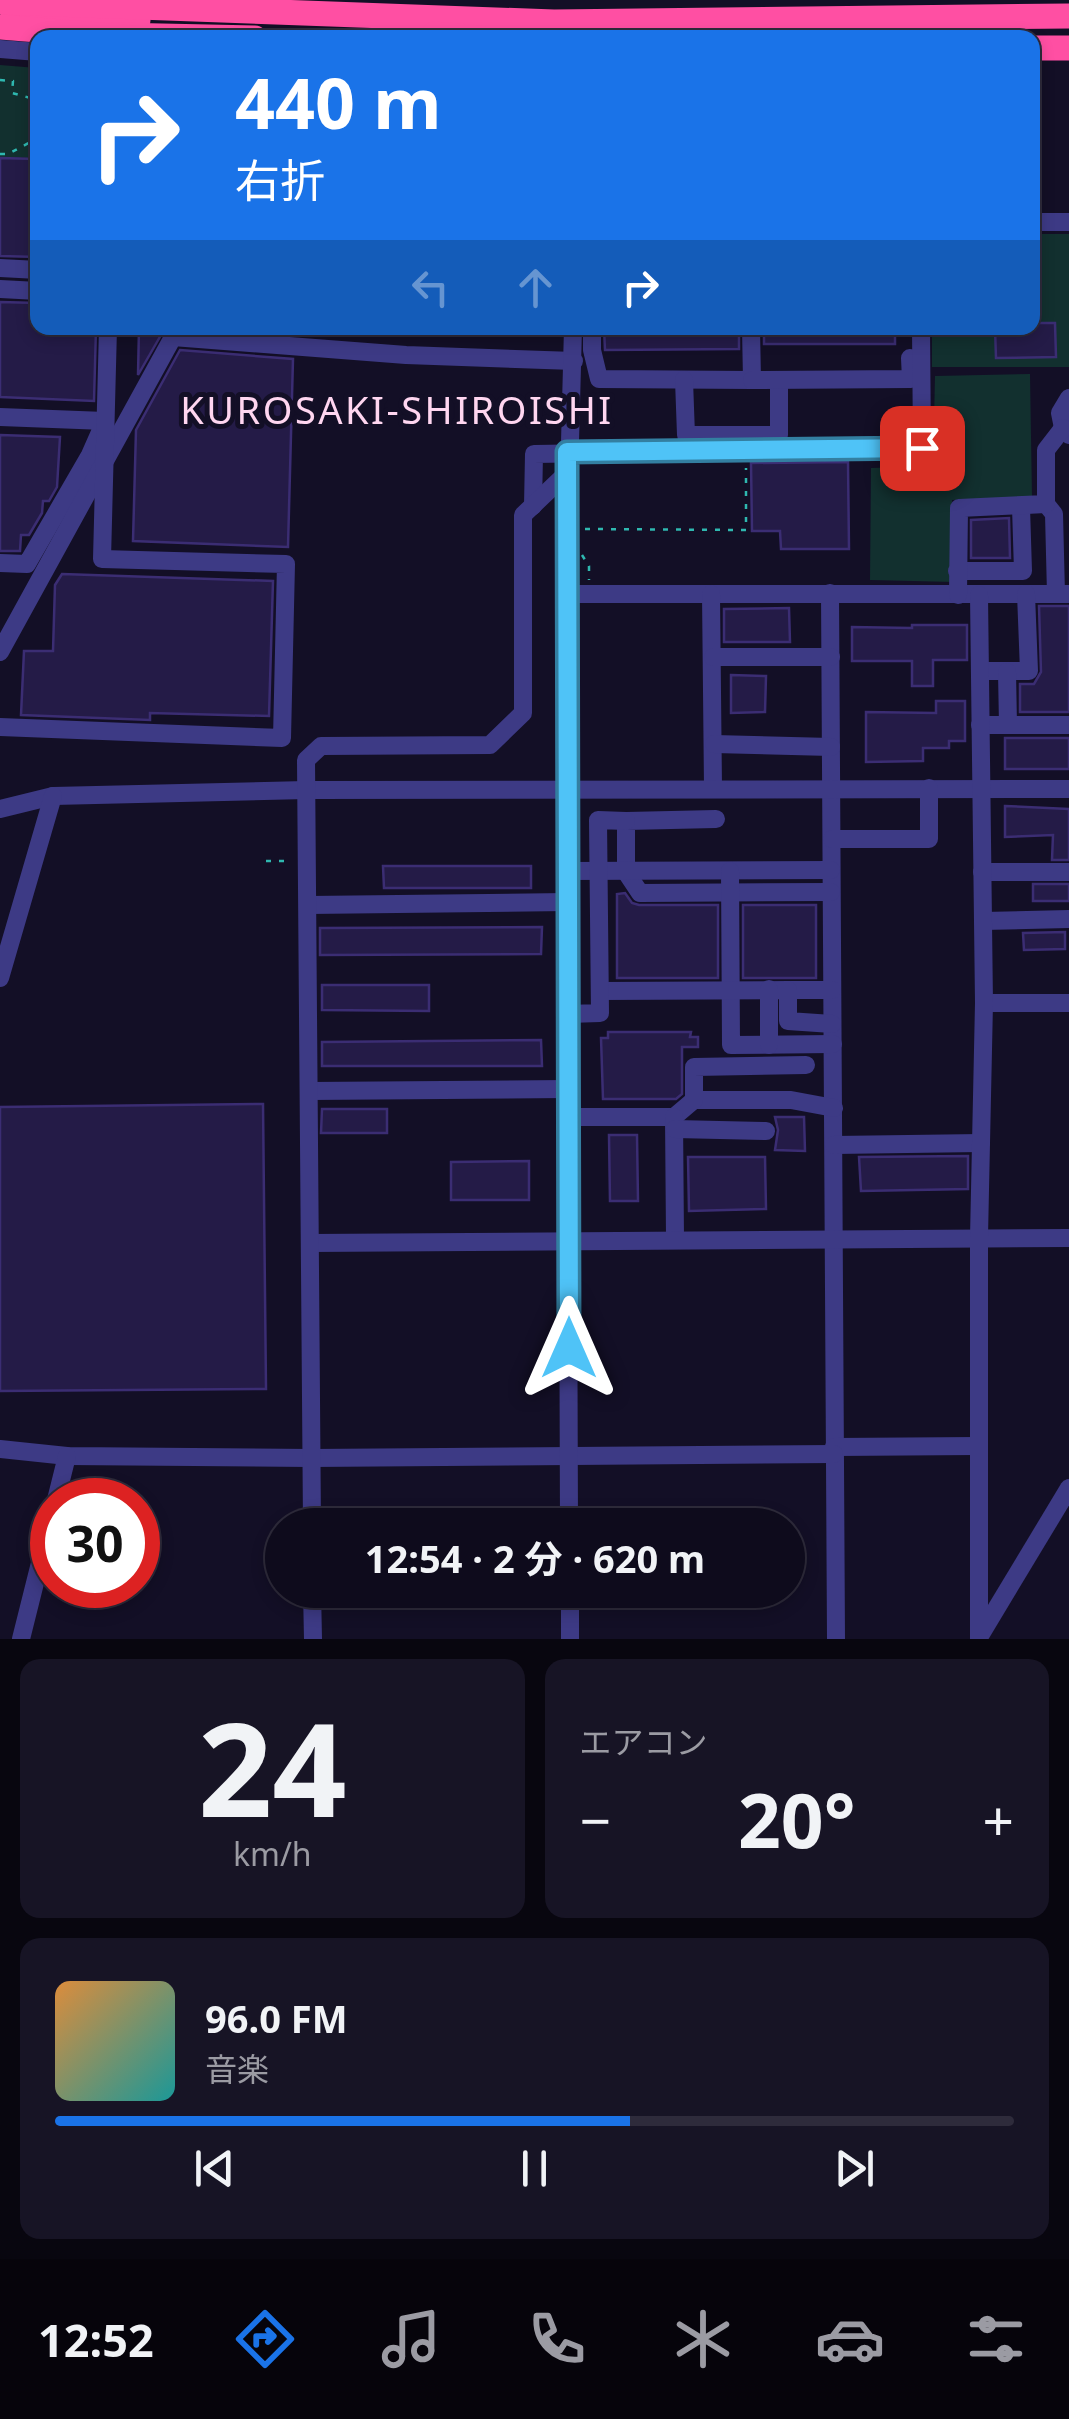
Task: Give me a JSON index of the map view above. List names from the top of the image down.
{
  "districts": ["KUROSAKI-SHIROISHI"],
  "page": {
    "turn": ["440 m", "右折"],
    "limit": "30",
    "trip": "12:54 · 2 分 · 620 m",
    "tile": [
      ["24", "km/h"],
      "エアコン"
    ],
    "heat": ["−", "20°", "+"],
    "song": ["96.0 FM", "音楽"],
    "tabs": "12:52"
  }
}
